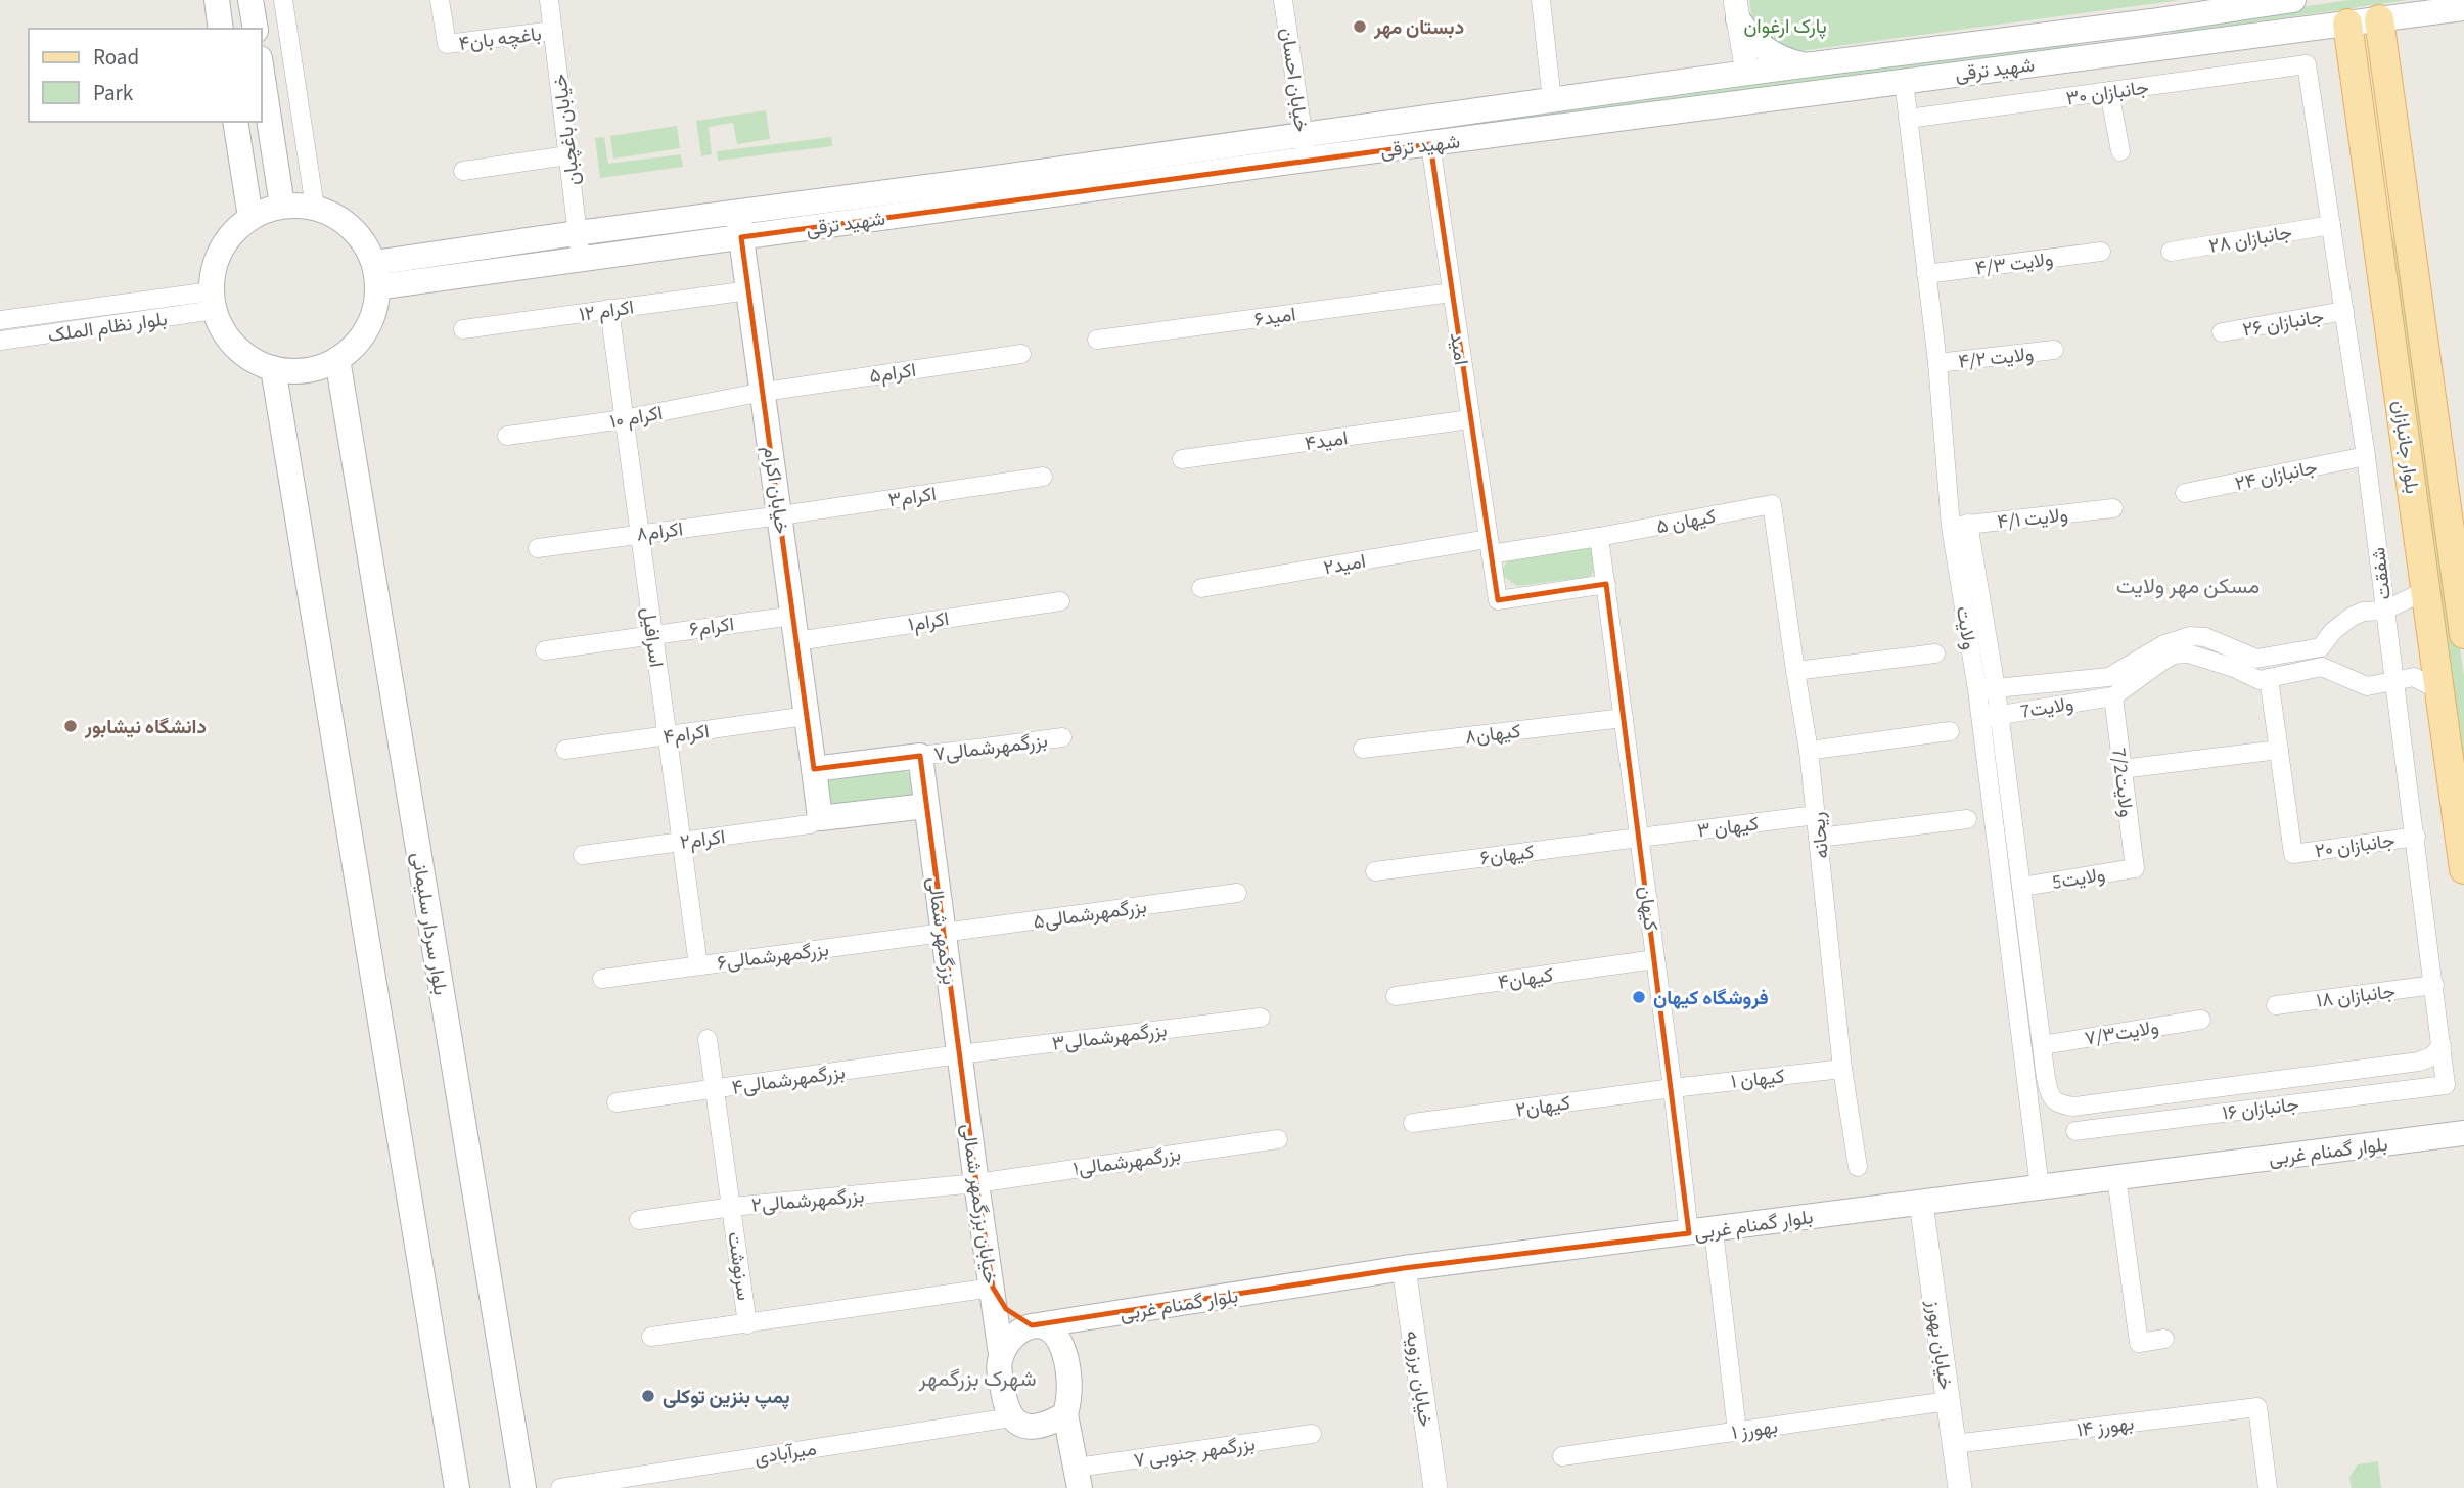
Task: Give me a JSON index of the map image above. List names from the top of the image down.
{
  "streets": {
    "main road": [
      "شهید ترقی",
      "بلوار جانبازان",
      "خیابان اکرام",
      "بلوار سردار سلیمانی",
      "بزرگمهر شمالی",
      "بلوار گمنام غربی",
      "خیابان بزرگمهر شمالی"
    ],
    "street": [
      "باغچه بان۴",
      "خیابان احسان",
      "جانبازان ۳۰",
      "خیابان باغچبان",
      "جانبازان ۲۸",
      "ولایت ۴/۳",
      "اکرام ۱۲",
      "امید۶",
      "جانبازان ۲۶",
      "بلوار نظام الملک",
      "امید",
      "ولایت ۴/۲",
      "اکرام۵",
      "اکرام ۱۰",
      "امید۴",
      "جانبازان ۲۴",
      "اکرام۳",
      "ولایت ۴/۱",
      "کیهان ۵",
      "اکرام۸",
      "امید۲",
      "شفقت",
      "اکرام۱",
      "اکرام۶",
      "ولایت",
      "اسرافیل",
      "ولایت7",
      "اکرام۴",
      "کیهان۸",
      "بزرگمهرشمالی۷",
      "ولایت7/2",
      "کیهان ۳",
      "ریحانه",
      "اکرام۲",
      "جانبازان ۲۰",
      "کیهان۶",
      "ولایت5",
      "کیهان",
      "بزرگمهرشمالی۵",
      "بزرگمهرشمالی۶",
      "کیهان۴",
      "جانبازان ۱۸",
      "ولایت۷/۳",
      "بزرگمهرشمالی۳",
      "کیهان ۱",
      "بزرگمهرشمالی۴",
      "کیهان۲",
      "جانبازان ۱۶",
      "بزرگمهرشمالی۱",
      "بزرگمهرشمالی۲",
      "سرنوشت",
      "خیابان بهورز",
      "خیابان برزویه",
      "بهورز ۱۴",
      "بهورز ۱",
      "بزرگمهر جنوبی ۷",
      "میرآبادی"
    ]
  },
  "crossings": [
    ["باغچه بان۴", "خیابان باغچبان"],
    ["شهید ترقی", "خیابان احسان"],
    ["شهید ترقی", "خیابان باغچبان"],
    ["شهید ترقی", "بلوار نظام الملک"],
    ["شهید ترقی", "امید"],
    ["شهید ترقی", "بلوار جانبازان"],
    ["شهید ترقی", "خیابان اکرام"],
    ["شهید ترقی", "ولایت"],
    ["شهید ترقی", "بلوار سردار سلیمانی"],
    ["جانبازان ۳۰", "شفقت"],
    ["جانبازان ۳۰", "ولایت"],
    ["جانبازان ۲۸", "شفقت"],
    ["ولایت ۴/۳", "ولایت"],
    ["اکرام ۱۲", "خیابان اکرام"],
    ["اکرام ۱۲", "اسرافیل"],
    ["امید۶", "امید"],
    ["جانبازان ۲۶", "شفقت"],
    ["بلوار نظام الملک", "بلوار سردار سلیمانی"],
    ["امید", "امید۴"],
    ["امید", "امید۲"],
    ["امید", "کیهان"],
    ["ولایت ۴/۲", "ولایت"],
    ["اکرام۵", "اکرام ۱۰"],
    ["اکرام۵", "خیابان اکرام"],
    ["اکرام ۱۰", "خیابان اکرام"],
    ["اکرام ۱۰", "اسرافیل"],
    ["جانبازان ۲۴", "شفقت"],
    ["خیابان اکرام", "اکرام۳"],
    ["خیابان اکرام", "اکرام۸"],
    ["خیابان اکرام", "اکرام۱"],
    ["خیابان اکرام", "اکرام۶"],
    ["خیابان اکرام", "اکرام۴"],
    ["خیابان اکرام", "اکرام۲"],
    ["اکرام۳", "اکرام۸"],
    ["ولایت ۴/۱", "ولایت"],
    ["کیهان ۵", "ریحانه"],
    ["اکرام۸", "اسرافیل"],
    ["شفقت", "ولایت7"],
    ["شفقت", "جانبازان ۲۰"],
    ["شفقت", "جانبازان ۱۸"],
    ["شفقت", "جانبازان ۱۶"],
    ["اکرام۶", "اسرافیل"],
    ["ولایت", "ولایت7"],
    ["ولایت", "بلوار گمنام غربی"],
    ["اسرافیل", "اکرام۴"],
    ["اسرافیل", "اکرام۲"],
    ["اسرافیل", "بزرگمهرشمالی۶"],
    ["ولایت7", "ولایت7/2"],
    ["کیهان۸", "کیهان"],
    ["ولایت7/2", "ولایت5"],
    ["کیهان ۳", "ریحانه"],
    ["کیهان ۳", "کیهان۶"],
    ["کیهان ۳", "کیهان"],
    ["ریحانه", "کیهان ۱"],
    ["کیهان۶", "کیهان"],
    ["کیهان", "کیهان۴"],
    ["کیهان", "کیهان ۱"],
    ["کیهان", "کیهان۲"],
    ["کیهان", "بلوار گمنام غربی"],
    ["کیهان", "بهورز ۱"],
    ["بزرگمهرشمالی۵", "بزرگمهر شمالی"],
    ["بزرگمهرشمالی۵", "بزرگمهرشمالی۶"],
    ["بزرگمهر شمالی", "بزرگمهرشمالی۶"],
    ["بزرگمهر شمالی", "بزرگمهرشمالی۳"],
    ["بزرگمهر شمالی", "بزرگمهرشمالی۴"],
    ["بزرگمهر شمالی", "خیابان بزرگمهر شمالی"],
    ["بزرگمهرشمالی۳", "بزرگمهرشمالی۴"],
    ["بزرگمهرشمالی۳", "خیابان بزرگمهر شمالی"],
    ["کیهان ۱", "کیهان۲"],
    ["بزرگمهرشمالی۴", "خیابان بزرگمهر شمالی"],
    ["بزرگمهرشمالی۴", "سرنوشت"],
    ["بلوار گمنام غربی", "خیابان بزرگمهر شمالی"],
    ["بلوار گمنام غربی", "خیابان بهورز"],
    ["بلوار گمنام غربی", "خیابان برزویه"],
    ["بلوار گمنام غربی", "میرآبادی"],
    ["بزرگمهرشمالی۱", "بزرگمهرشمالی۲"],
    ["بزرگمهرشمالی۱", "خیابان بزرگمهر شمالی"],
    ["بزرگمهرشمالی۲", "خیابان بزرگمهر شمالی"],
    ["بزرگمهرشمالی۲", "سرنوشت"],
    ["خیابان بزرگمهر شمالی", "میرآبادی"],
    ["خیابان بهورز", "بهورز ۱۴"],
    ["خیابان بهورز", "بهورز ۱"]
  ],
  "districts": ["مسکن مهر ولایت", "شهرک بزرگمهر"],
  "parks": ["پارک ارغوان"],
  "places": [
    "دبستان مهر",
    "دانشگاه نیشابور",
    "فروشگاه کیهان",
    "پمپ بنزین توکلی"
  ],
  "legend": ["Road", "Park"]
}
